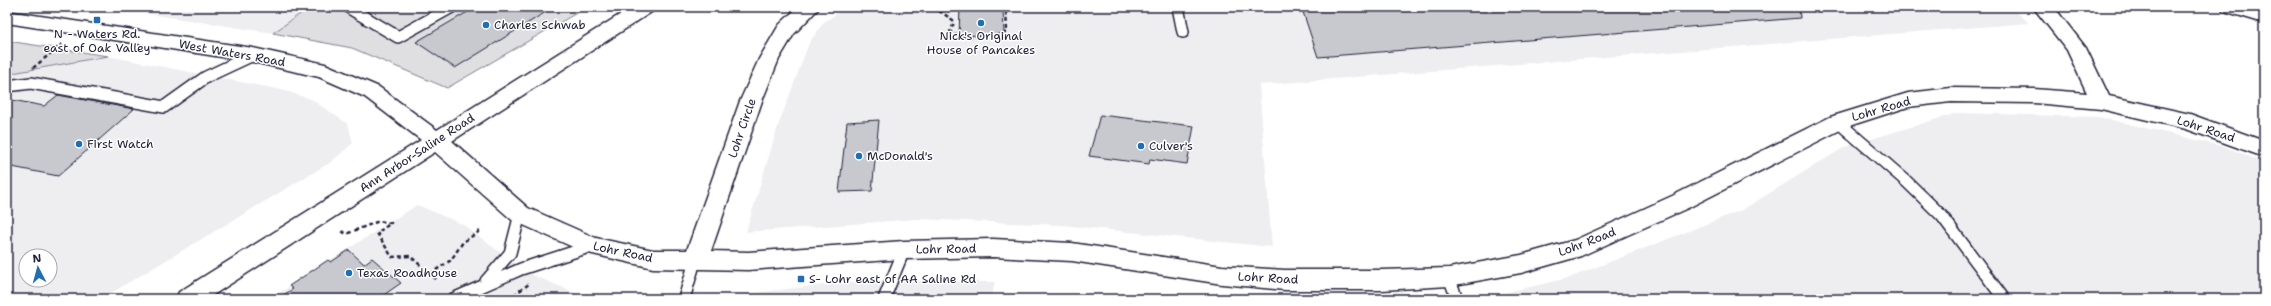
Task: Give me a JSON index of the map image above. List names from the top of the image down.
{
  "streets": {
    "main road": [
      "West Waters Road",
      "Lohr Road",
      "Lohr Circle",
      "Ann Arbor-Saline Road"
    ]
  },
  "crossings": [
    ["West Waters Road", "Lohr Road"],
    ["West Waters Road", "Ann Arbor-Saline Road"],
    ["Lohr Road", "Lohr Circle"],
    ["Lohr Road", "Ann Arbor-Saline Road"]
  ],
  "places": {
    "transit": ["N - Waters Rd. east of Oak Valley", "S- Lohr east of AA Saline Rd"],
    "other": [
      "Nick's Original House of Pancakes",
      "Charles Schwab",
      "First Watch",
      "Culver's",
      "McDonald's",
      "Texas Roadhouse"
    ]
  },
  "north": "top"
}
